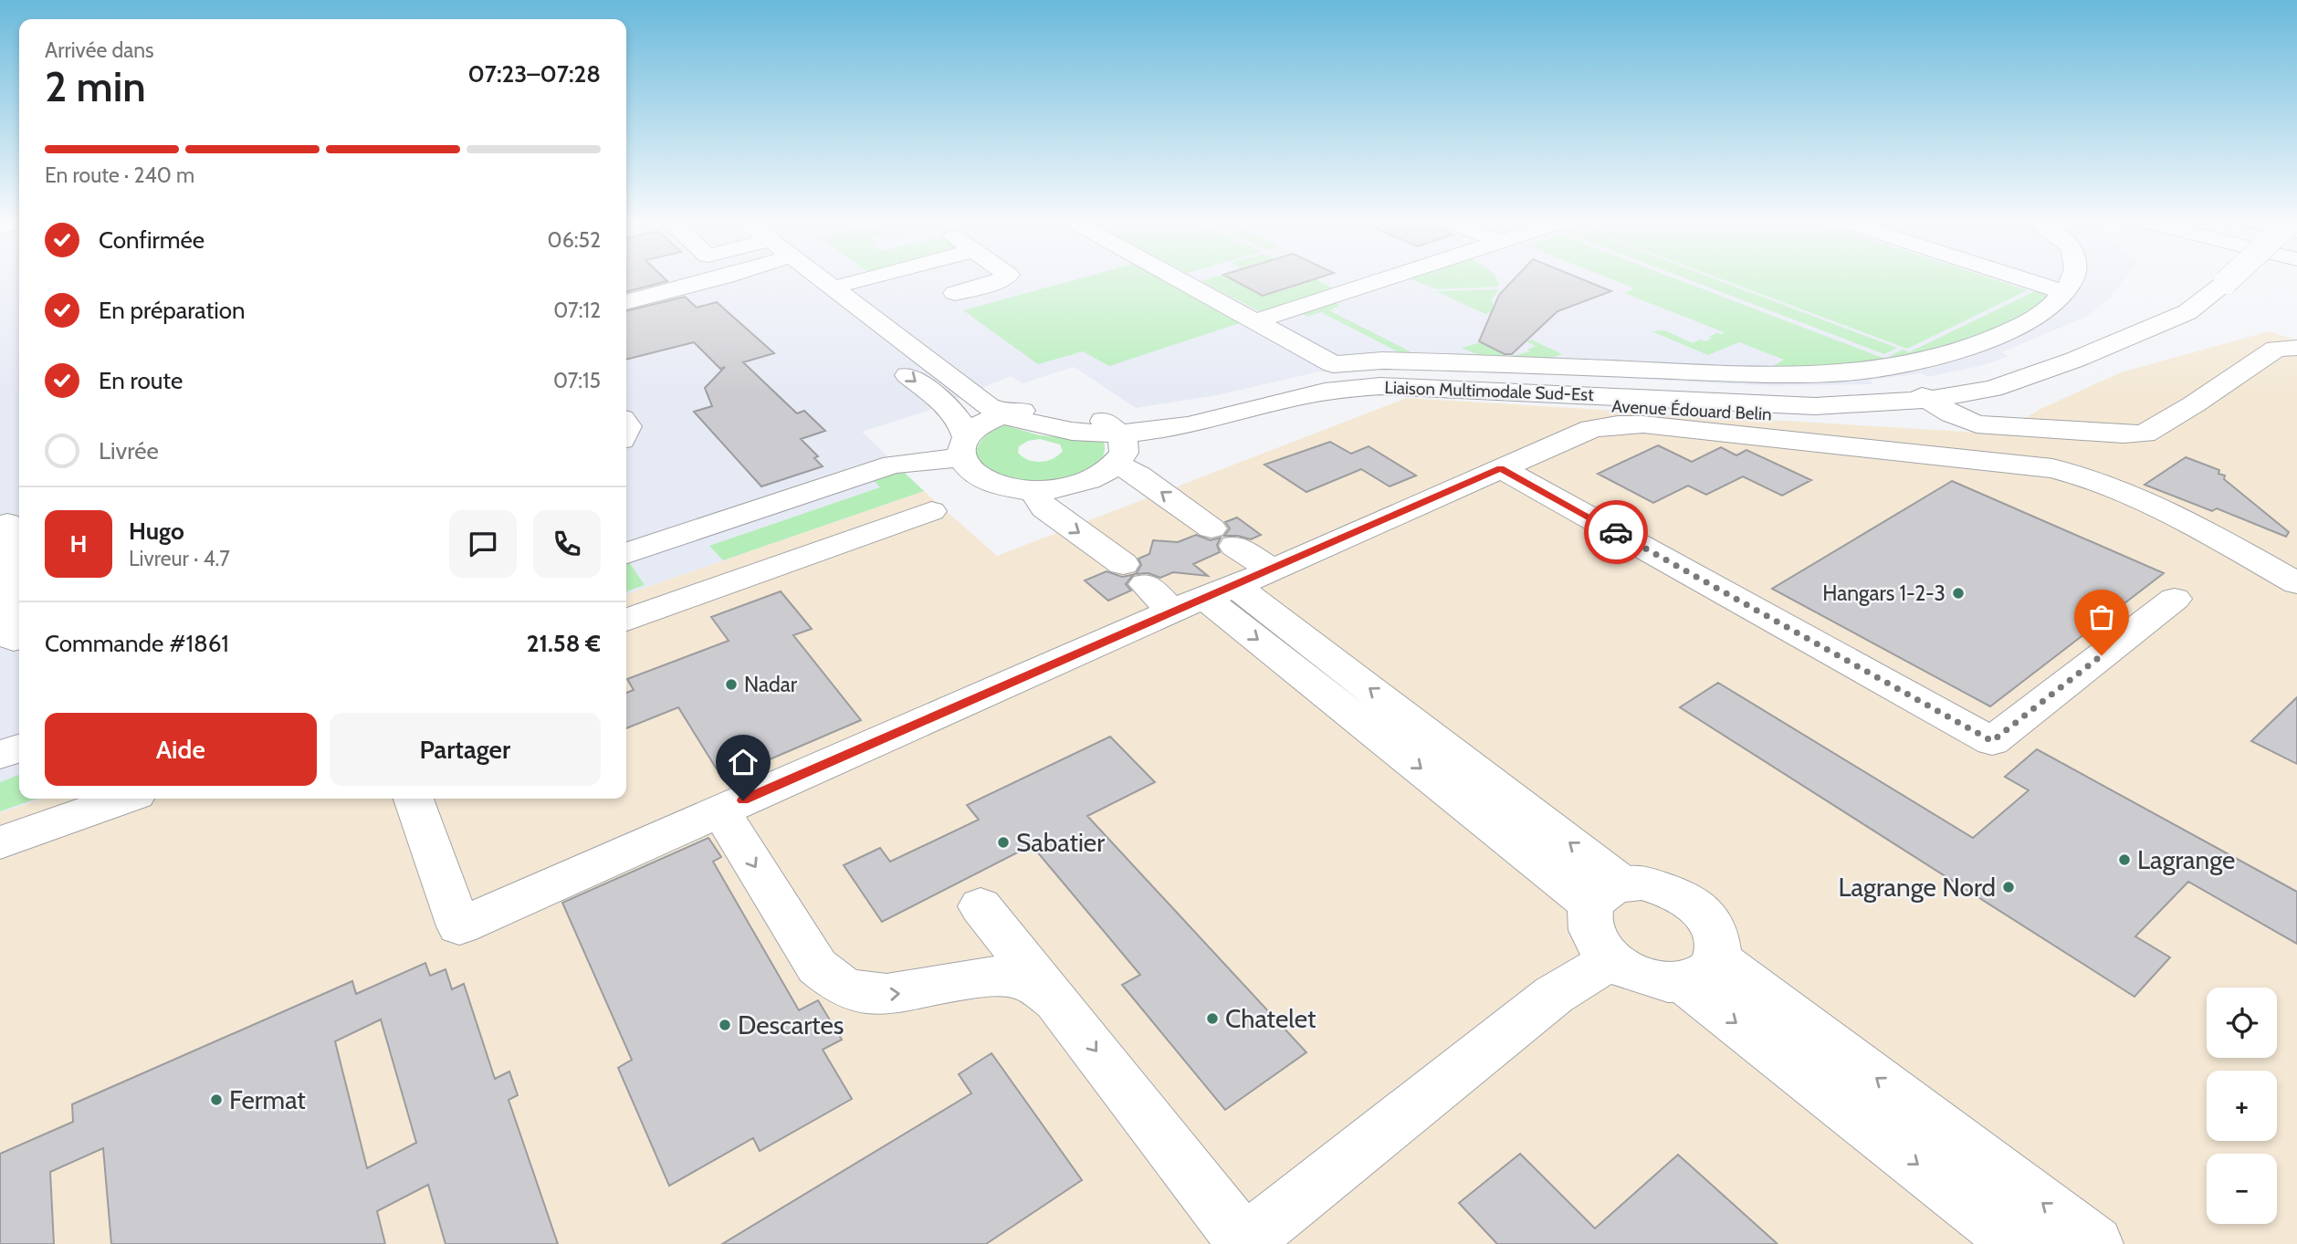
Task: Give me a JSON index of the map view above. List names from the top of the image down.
{
  "streets": {
    "main road": ["Avenue Édouard Belin"]
  },
  "places": [
    "Hangars 1-2-3",
    "Nadar",
    "Sabatier",
    "Lagrange",
    "Lagrange Nord",
    "Chatelet",
    "Descartes",
    "Fermat"
  ],
  "page": {
    "heading": ["2 min", "Arrivée dans", "07:23–07:28"],
    "panel": [
      "Hugo",
      "Livreur · 4.7",
      "Commande #1861",
      "21.58 €"
    ],
    "bar": "En route · 240 m",
    "list": [
      ["Confirmée", "06:52"],
      ["En préparation", "07:12"],
      ["En route", "07:15"],
      "Livrée"
    ],
    "round": "H",
    "buttons": ["Aide", "Partager"],
    "map_buttons": ["+", "−"]
  }
}
